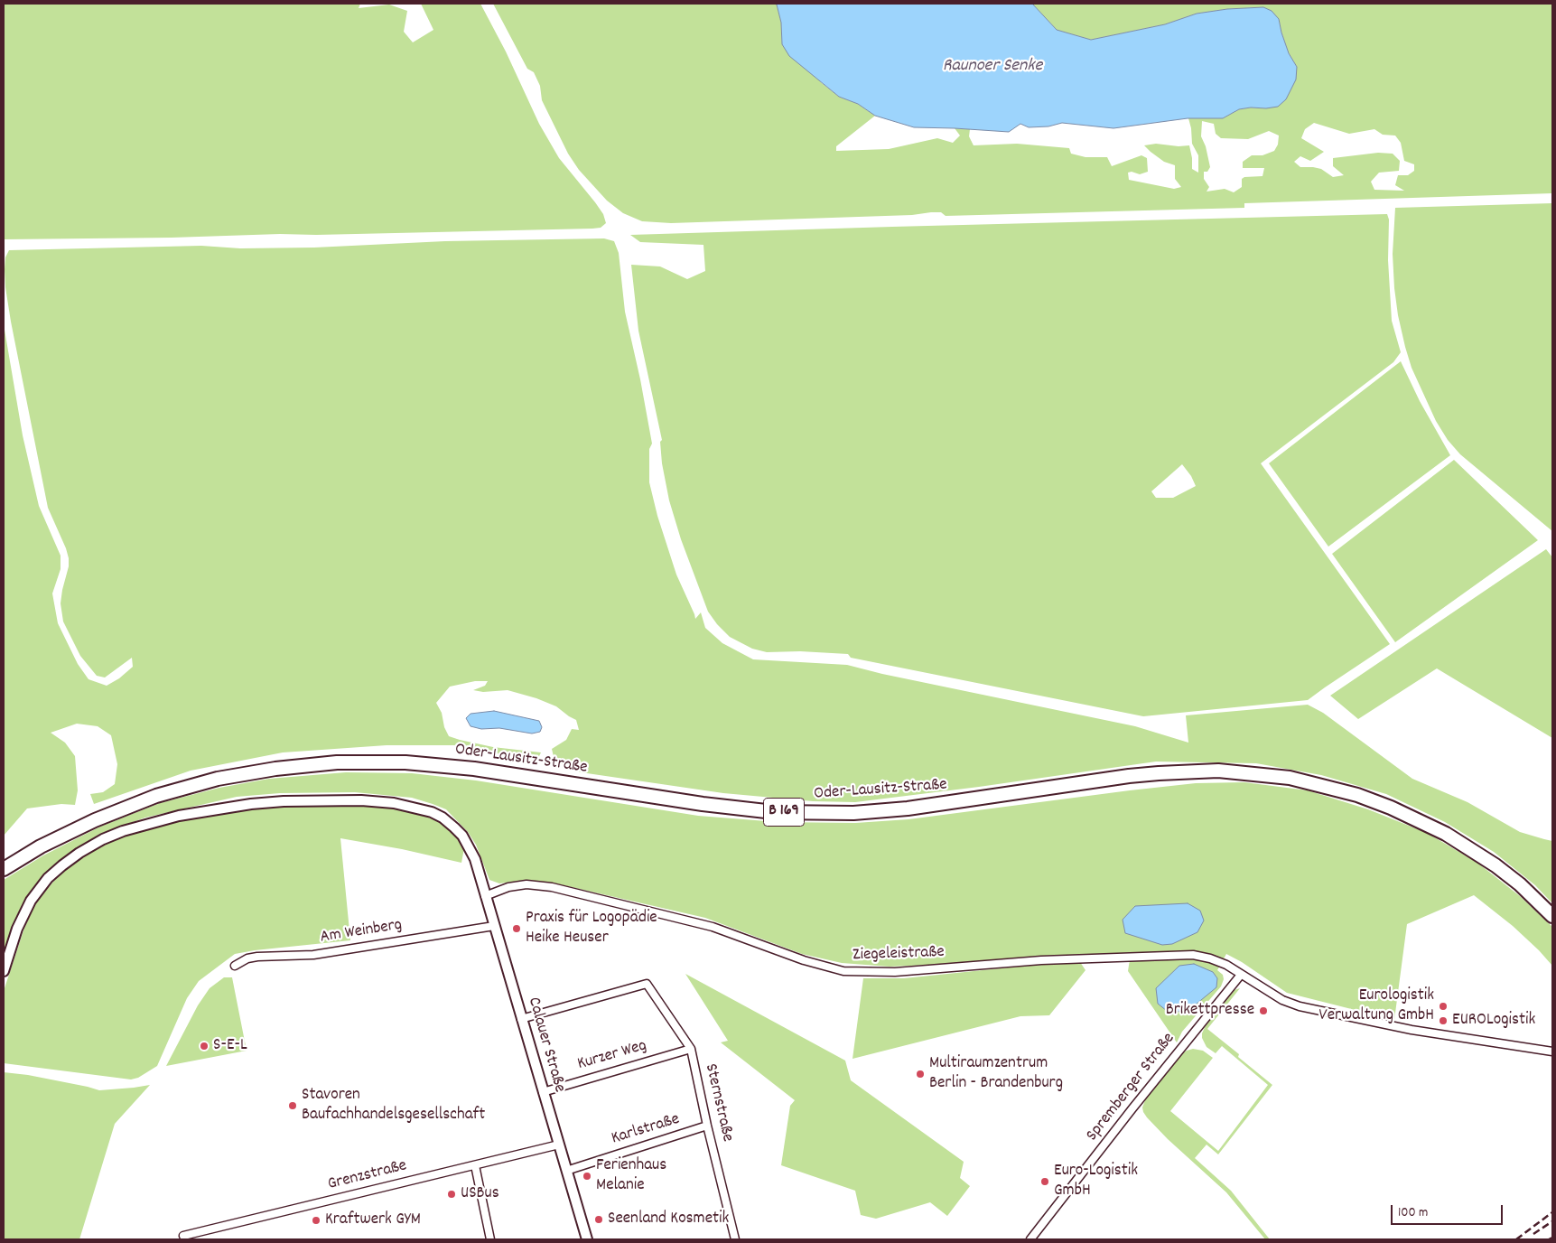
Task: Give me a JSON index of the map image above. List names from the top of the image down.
{
  "streets": {
    "highway": ["Oder-Lausitz-Straße", "B 169"],
    "street": [
      "Am Weinberg",
      "Ziegeleistraße",
      "Calauer Straße",
      "Kurzer Weg",
      "Spremberger Straße",
      "Sternstraße",
      "Karlstraße",
      "Grenzstraße"
    ]
  },
  "crossings": [
    ["Am Weinberg", "Calauer Straße"],
    ["Ziegeleistraße", "Calauer Straße"],
    ["Ziegeleistraße", "Spremberger Straße"],
    ["Calauer Straße", "Kurzer Weg"],
    ["Calauer Straße", "Sternstraße"],
    ["Calauer Straße", "Karlstraße"],
    ["Calauer Straße", "Grenzstraße"],
    ["Kurzer Weg", "Sternstraße"],
    ["Sternstraße", "Karlstraße"]
  ],
  "water": ["Raunoer Senke"],
  "places": [
    "Praxis für Logopädie Heike Heuser",
    "Eurologistik Verwaltung GmbH",
    "Brikettpresse",
    "EUROLogistik",
    "S-E-L",
    "Multiraumzentrum Berlin - Brandenburg",
    "Stavoren Baufachhandelsgesellschaft",
    "Ferienhaus Melanie",
    "Euro-Logistik GmbH",
    "USBus",
    "Seenland Kosmetik",
    "Kraftwerk GYM"
  ],
  "scale_bar": "100 m"
}
